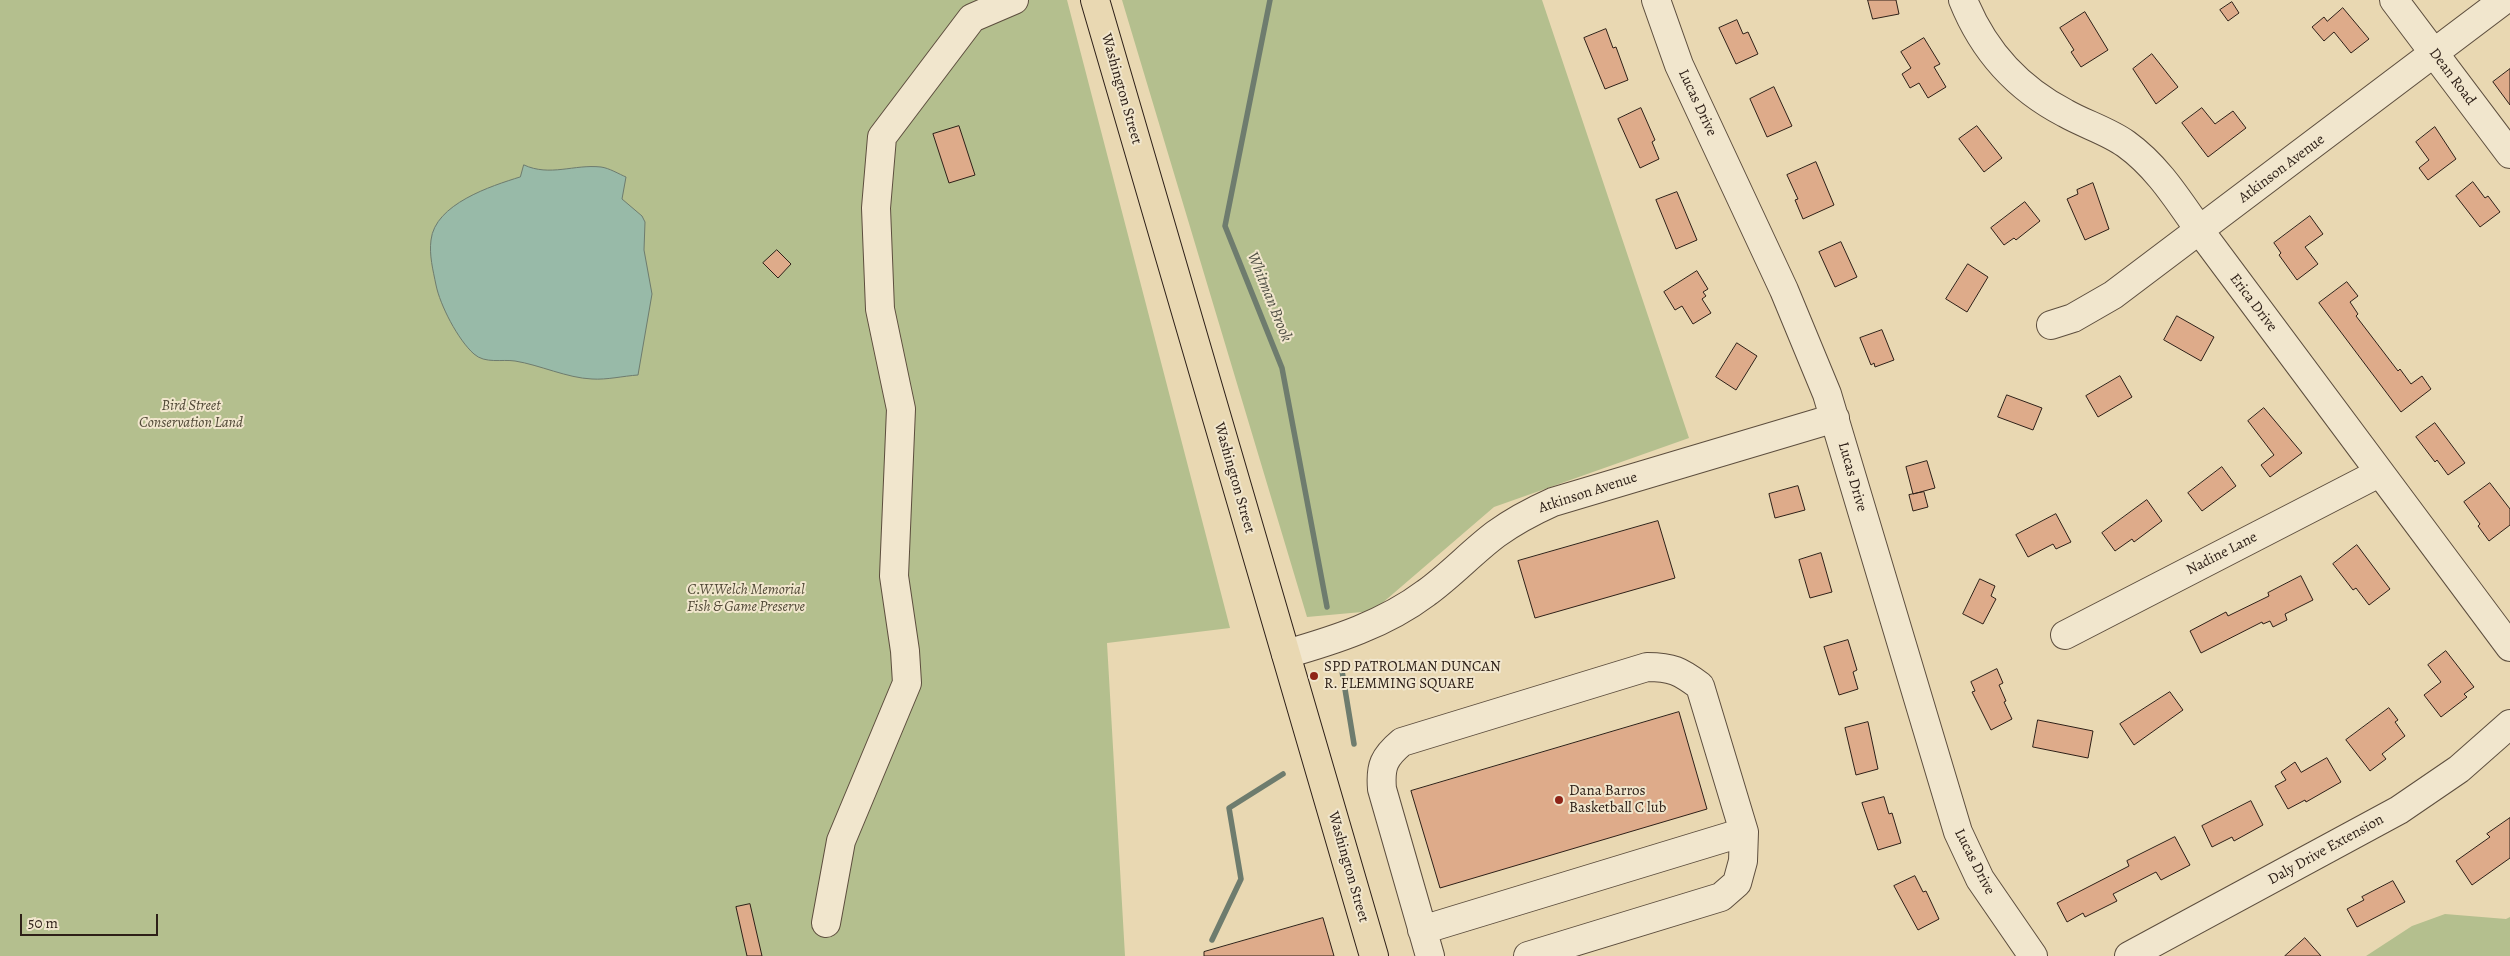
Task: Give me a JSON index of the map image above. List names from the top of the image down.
{
  "streets": {
    "main road": ["Washington Street"],
    "street": [
      "Dean Road",
      "Lucas Drive",
      "Atkinson Avenue",
      "Erica Drive",
      "Nadine Lane",
      "Daly Drive Extension"
    ]
  },
  "crossings": [
    ["Dean Road", "Atkinson Avenue"],
    ["Washington Street", "Atkinson Avenue"],
    ["Lucas Drive", "Atkinson Avenue"],
    ["Atkinson Avenue", "Erica Drive"],
    ["Erica Drive", "Nadine Lane"]
  ],
  "water": ["Whitman Brook"],
  "parks": ["Bird Street Conservation Land", "C.W.Welch Memorial Fish & Game Preserve"],
  "places": ["SPD PATROLMAN DUNCAN R. FLEMMING SQUARE", "Dana Barros Basketball C lub"],
  "scale_bar": "50 m"
}
